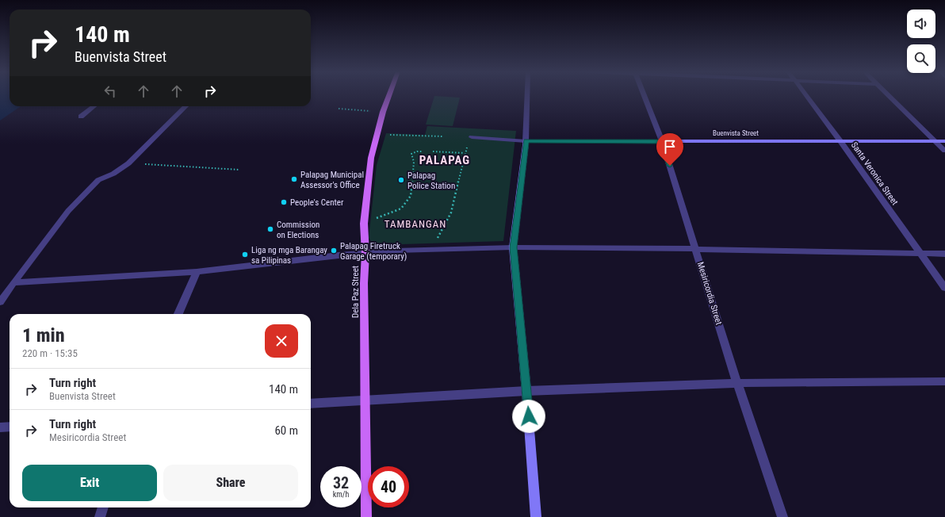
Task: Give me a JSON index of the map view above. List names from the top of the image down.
{
  "streets": {
    "main road": ["Dela Paz Street"],
    "street": ["Buenvista Street", "Santa Veronica Street", "Mesiricordia Street"]
  },
  "crossings": [
    ["Buenvista Street", "Santa Veronica Street"],
    ["Buenvista Street", "Mesiricordia Street"]
  ],
  "districts": ["PALAPAG", "TAMBANGAN"],
  "places": [
    "Palapag Municipal Assessor's Office",
    "Palapag Police Station",
    "People's Center",
    "Commission on Elections",
    "Palapag Firetruck Garage (temporary)",
    "Liga ng mga Barangay sa Pilipinas"
  ],
  "page": {
    "turn": ["140 m", "Buenvista Street"],
    "heading": ["1 min", "220 m · 15:35"],
    "list": [
      {
        "name": "Turn right",
        "note": "Buenvista Street",
        "value": "140 m"
      },
      {
        "name": "Turn right",
        "note": "Mesiricordia Street",
        "value": "60 m"
      }
    ],
    "buttons": ["Exit", "Share"],
    "speed": "32 km/h",
    "limit": "40"
  }
}
